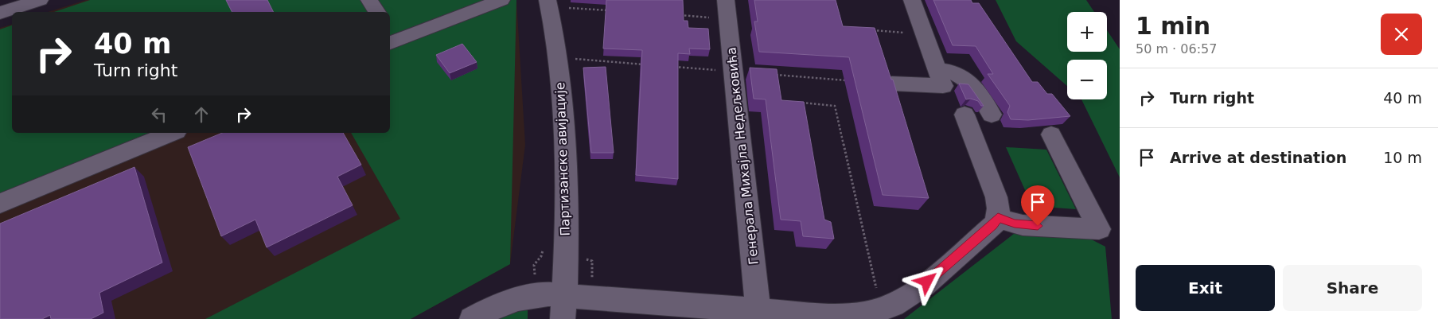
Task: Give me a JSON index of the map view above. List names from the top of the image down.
{
  "streets": {
    "street": ["Генерала Михајла Недељковића", "Партизанске авијације"]
  },
  "page": {
    "heading": ["1 min", "50 m · 06:57"],
    "map_buttons": ["+", "−"],
    "turn": ["40 m", "Turn right"],
    "list": [
      {
        "name": "Turn right",
        "value": "40 m"
      },
      {
        "name": "Arrive at destination",
        "value": "10 m"
      }
    ],
    "buttons": ["Exit", "Share"]
  }
}
